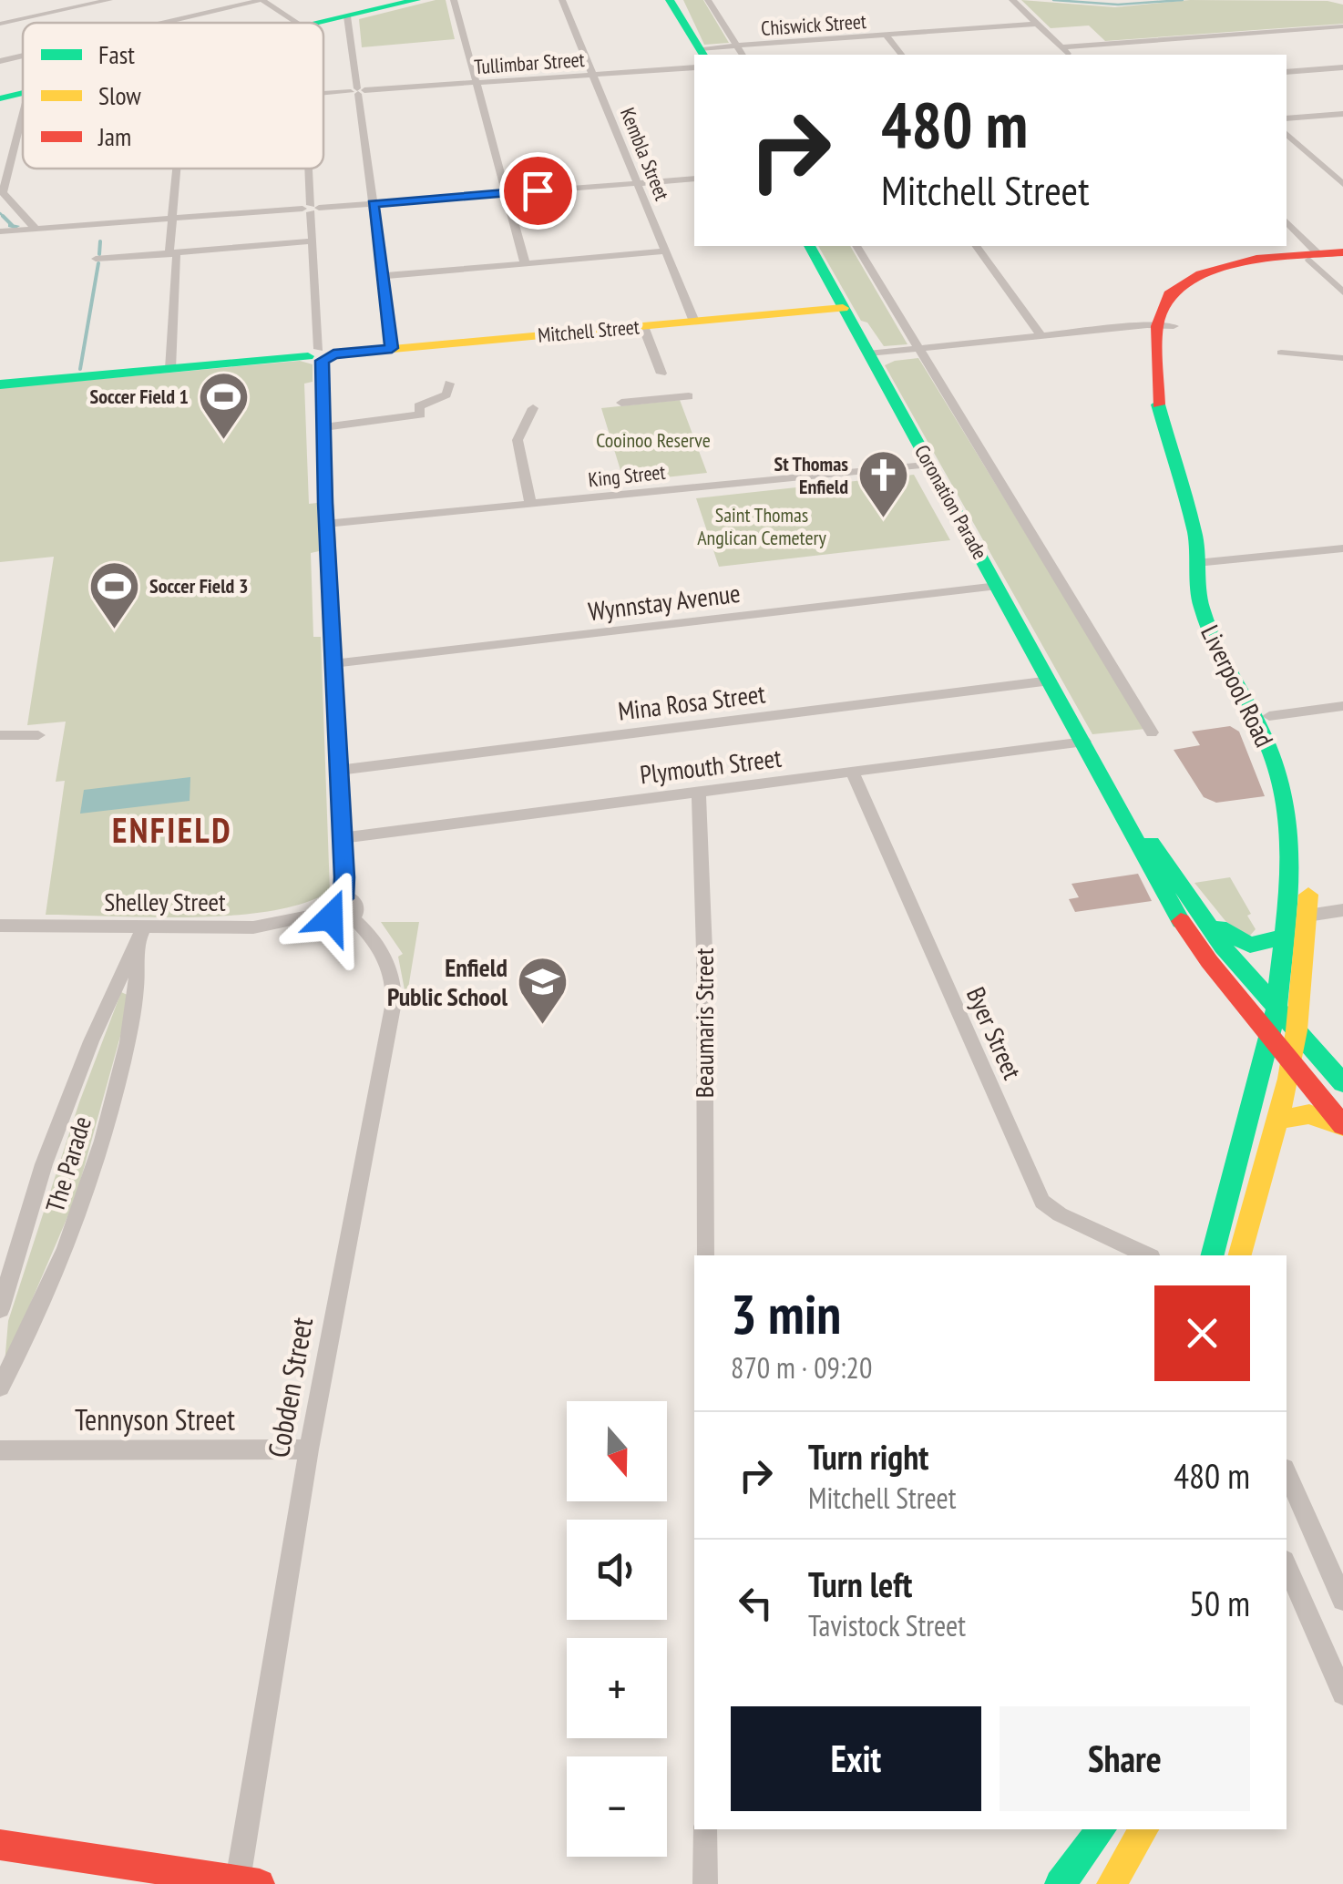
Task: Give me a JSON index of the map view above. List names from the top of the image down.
{
  "streets": {
    "main road": ["Mitchell Street", "Coronation Parade", "Liverpool Road"],
    "street": [
      "Chiswick Street",
      "Tullimbar Street",
      "Kembla Street",
      "King Street",
      "Wynnstay Avenue",
      "Mina Rosa Street",
      "Plymouth Street",
      "Shelley Street",
      "Beaumaris Street",
      "Byer Street",
      "The Parade",
      "Cobden Street",
      "Tennyson Street"
    ]
  },
  "crossings": [
    ["Tullimbar Street", "Kembla Street"],
    ["Kembla Street", "Mitchell Street"],
    ["Mitchell Street", "Coronation Parade"],
    ["King Street", "Coronation Parade"],
    ["Coronation Parade", "Wynnstay Avenue"],
    ["Coronation Parade", "Liverpool Road"],
    ["Coronation Parade", "Mina Rosa Street"],
    ["Coronation Parade", "Plymouth Street"],
    ["Plymouth Street", "Beaumaris Street"],
    ["Plymouth Street", "Byer Street"],
    ["Shelley Street", "The Parade"],
    ["Shelley Street", "Cobden Street"],
    ["Cobden Street", "Tennyson Street"]
  ],
  "districts": ["ENFIELD"],
  "parks": ["Cooinoo Reserve", "Saint Thomas Anglican Cemetery"],
  "places": {
    "sports": ["Soccer Field 1", "Soccer Field 3"],
    "church": ["St Thomas Enfield"],
    "school or university": ["Enfield Public School"]
  },
  "legend": ["Fast", "Slow", "Jam"],
  "north": "bottom",
  "page": {
    "turn": ["480 m", "Mitchell Street"],
    "heading": ["3 min", "870 m · 09:20"],
    "map_buttons": ["+", "−"],
    "list": [
      {
        "name": "Turn right",
        "note": "Mitchell Street",
        "value": "480 m"
      },
      {
        "name": "Turn left",
        "note": "Tavistock Street",
        "value": "50 m"
      }
    ],
    "buttons": ["Exit", "Share"]
  }
}
